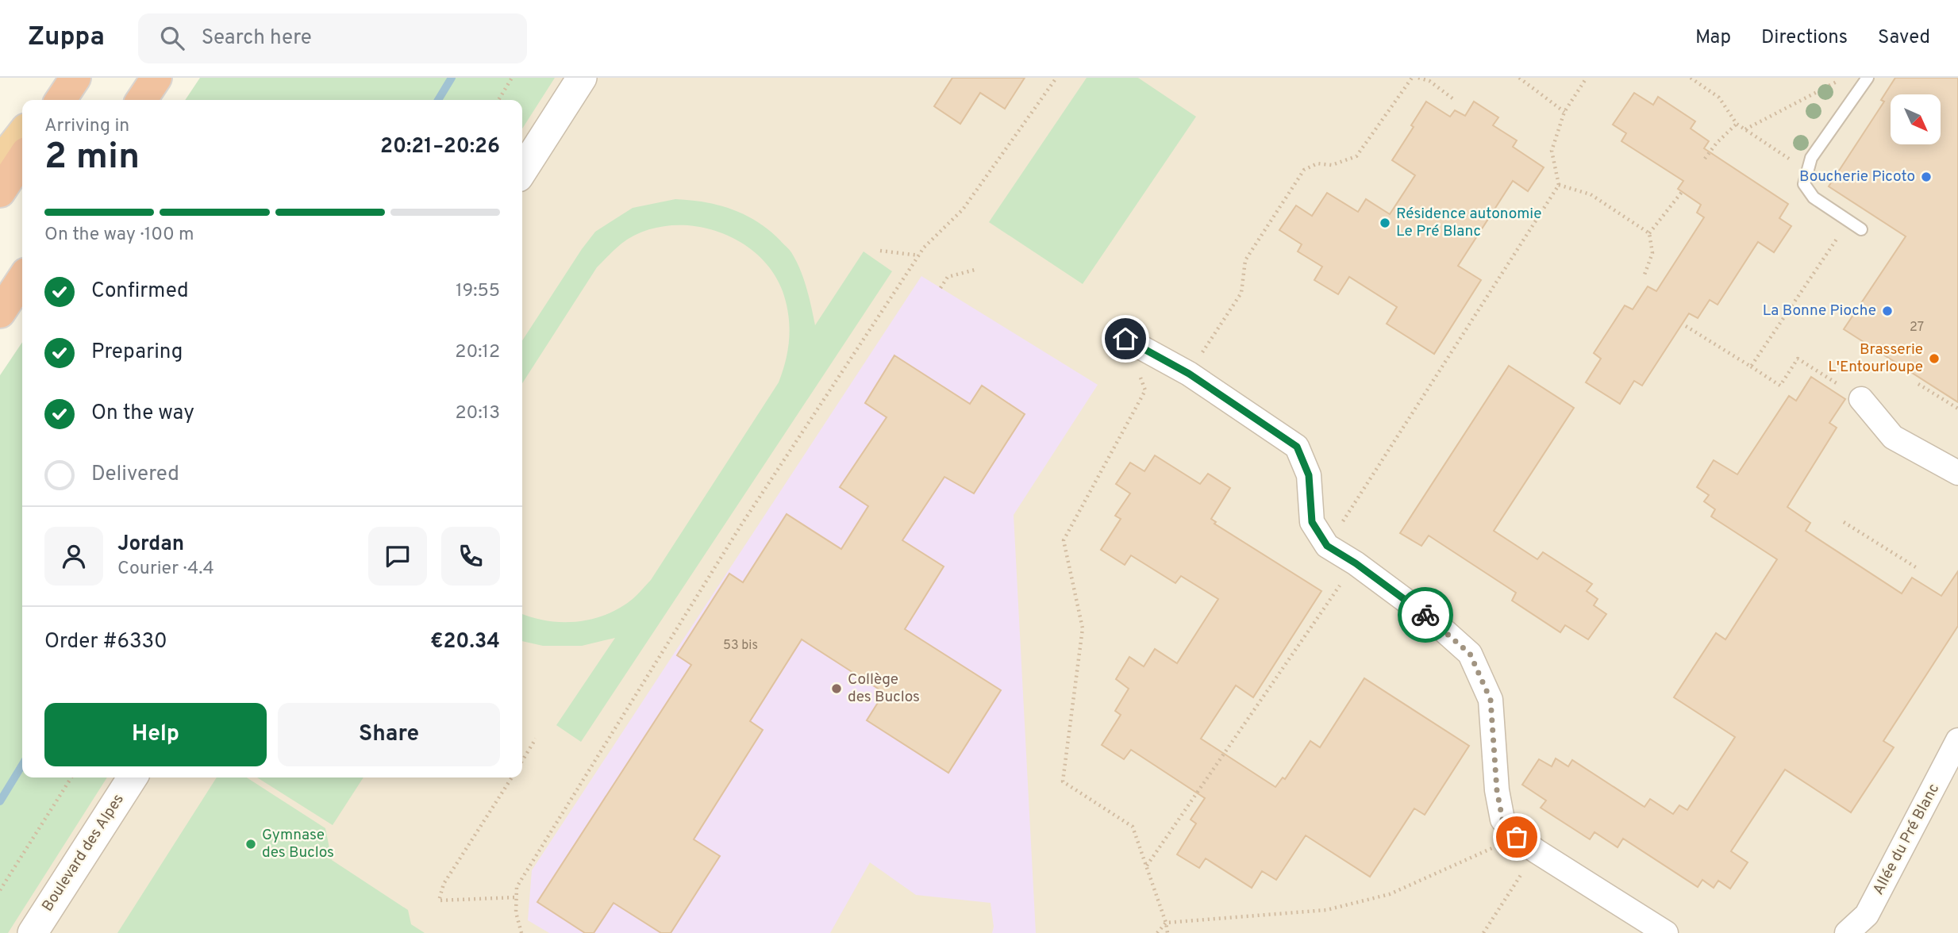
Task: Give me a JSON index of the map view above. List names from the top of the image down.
{
  "streets": {
    "street": ["Allée du Pré Blanc", "Boulevard des Alpes"]
  },
  "places": [
    "Boucherie Picoto",
    "Résidence autonomie Le Pré Blanc",
    "La Bonne Pioche",
    "Brasserie L'Entourloupe",
    "Collège des Buclos",
    "Gymnase des Buclos"
  ],
  "house_numbers": ["27", "53 bis"],
  "north": "bottom right",
  "page": {
    "header": "Zuppa",
    "search": "Search here",
    "nav": ["Map", "Directions", "Saved"],
    "heading": ["2 min", "Arriving in", "20:21–20:26"],
    "panel": [
      "Jordan",
      "Courier · 4.4",
      "Order #6330",
      "€20.34"
    ],
    "bar": "On the way · 100 m",
    "list": [
      ["Confirmed", "19:55"],
      ["Preparing", "20:12"],
      ["On the way", "20:13"],
      "Delivered"
    ],
    "buttons": ["Help", "Share"]
  }
}
